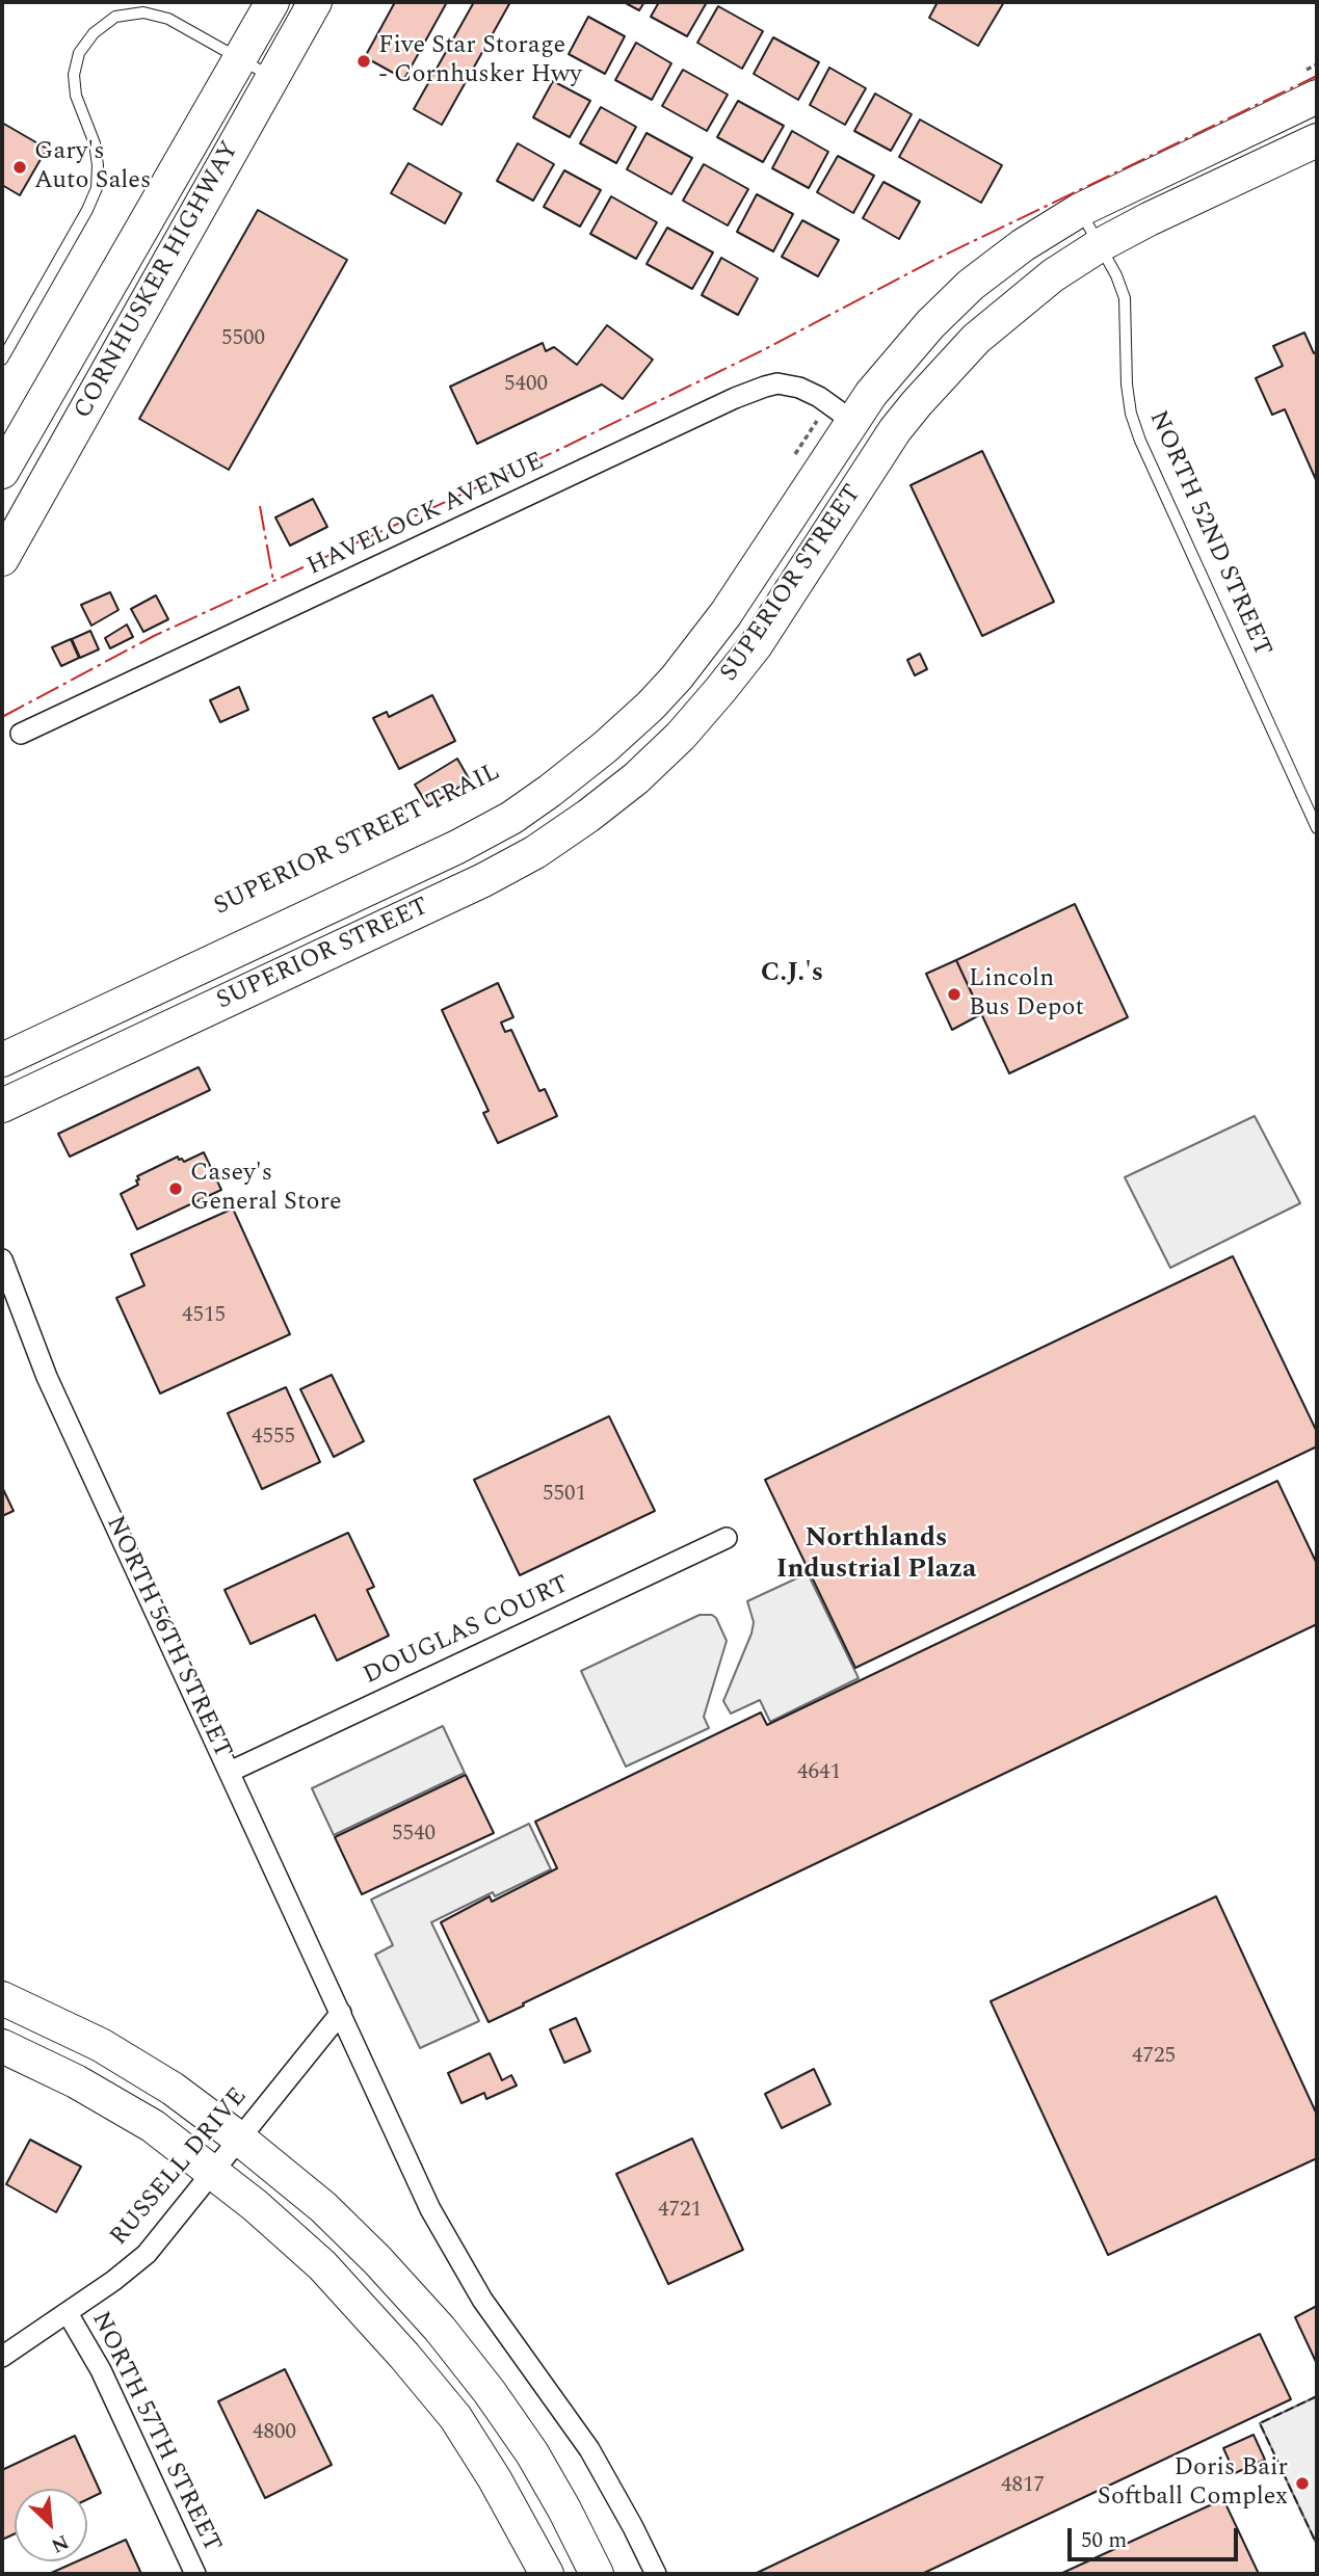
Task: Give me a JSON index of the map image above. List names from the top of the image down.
{
  "streets": {
    "main road": ["CORNHUSKER HIGHWAY", "SUPERIOR STREET"],
    "street": [
      "HAVELOCK AVENUE",
      "DOUGLAS COURT",
      "NORTH 56TH STREET",
      "RUSSELL DRIVE",
      "NORTH 57TH STREET"
    ],
    "lane": ["NORTH 52ND STREET"]
  },
  "crossings": [
    ["HAVELOCK AVENUE", "SUPERIOR STREET"],
    ["NORTH 52ND STREET", "SUPERIOR STREET"],
    ["DOUGLAS COURT", "NORTH 56TH STREET"],
    ["NORTH 56TH STREET", "RUSSELL DRIVE"],
    ["RUSSELL DRIVE", "NORTH 57TH STREET"]
  ],
  "districts": ["C.J.'s", "Northlands Industrial Plaza"],
  "places": [
    "Five Star Storage - Cornhusker Hwy",
    "Gary's Auto Sales",
    "Lincoln Bus Depot",
    "Casey's General Store",
    "Doris Bair Softball Complex"
  ],
  "house_numbers": [
    "5500",
    "5400",
    "4515",
    "4555",
    "5501",
    "4641",
    "5540",
    "4725",
    "4721",
    "4800",
    "4817"
  ],
  "scale_bar": "50 m",
  "north": "bottom right"
}
